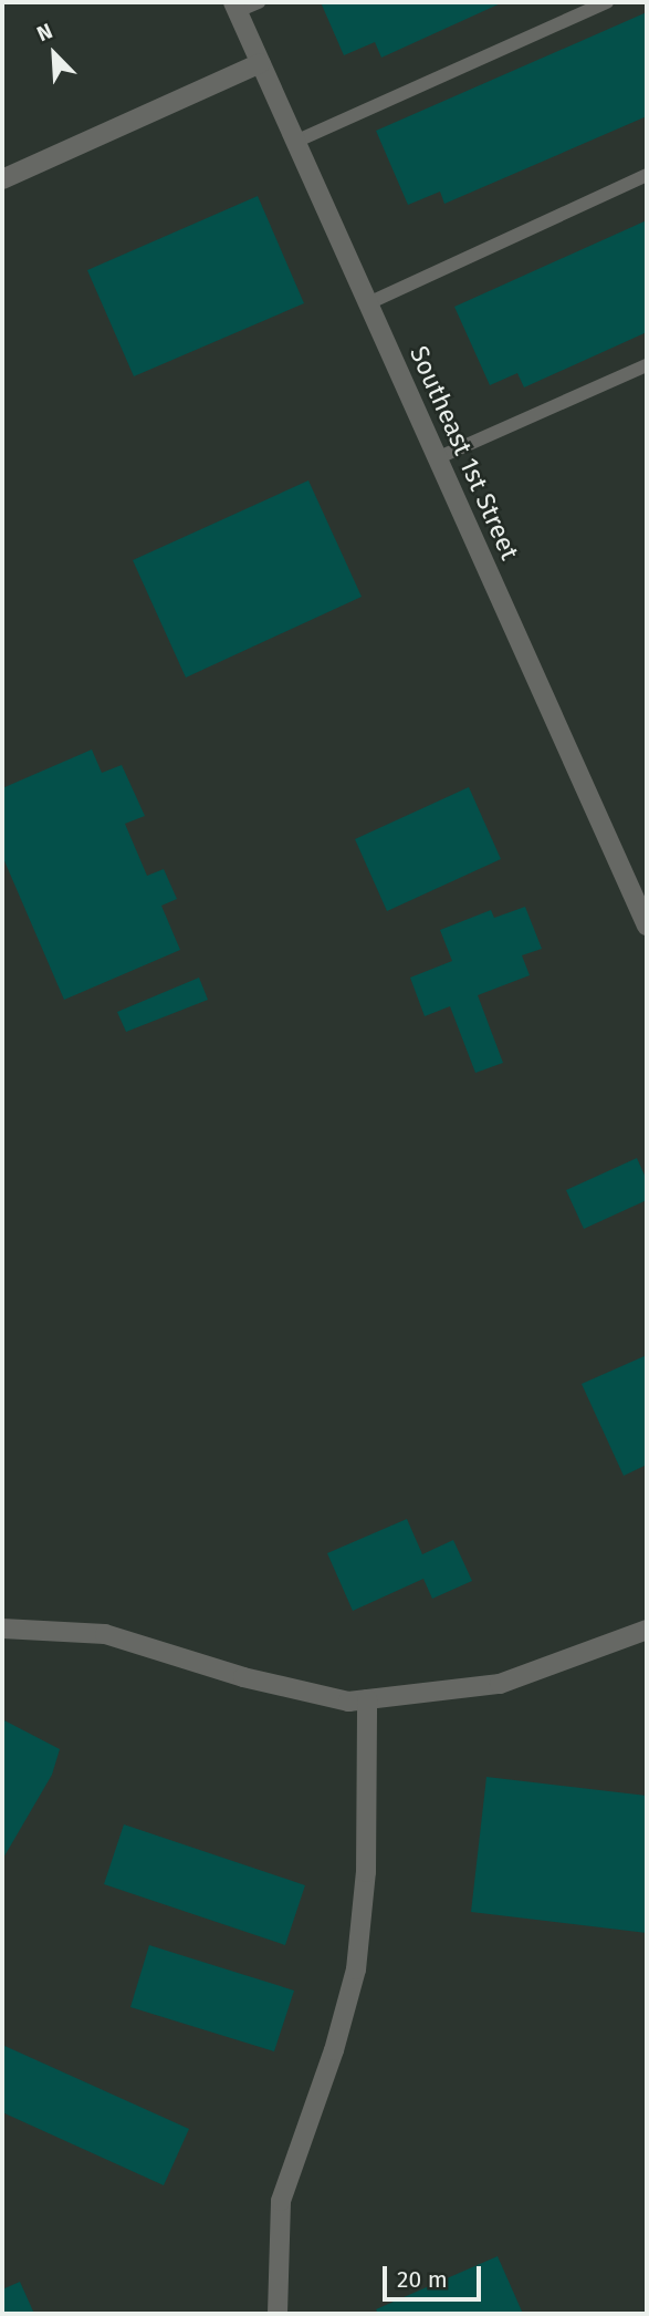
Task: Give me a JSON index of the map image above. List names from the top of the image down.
{
  "streets": {
    "street": ["Southeast 1st Street"]
  },
  "scale_bar": "20 m",
  "north": "top left"
}
